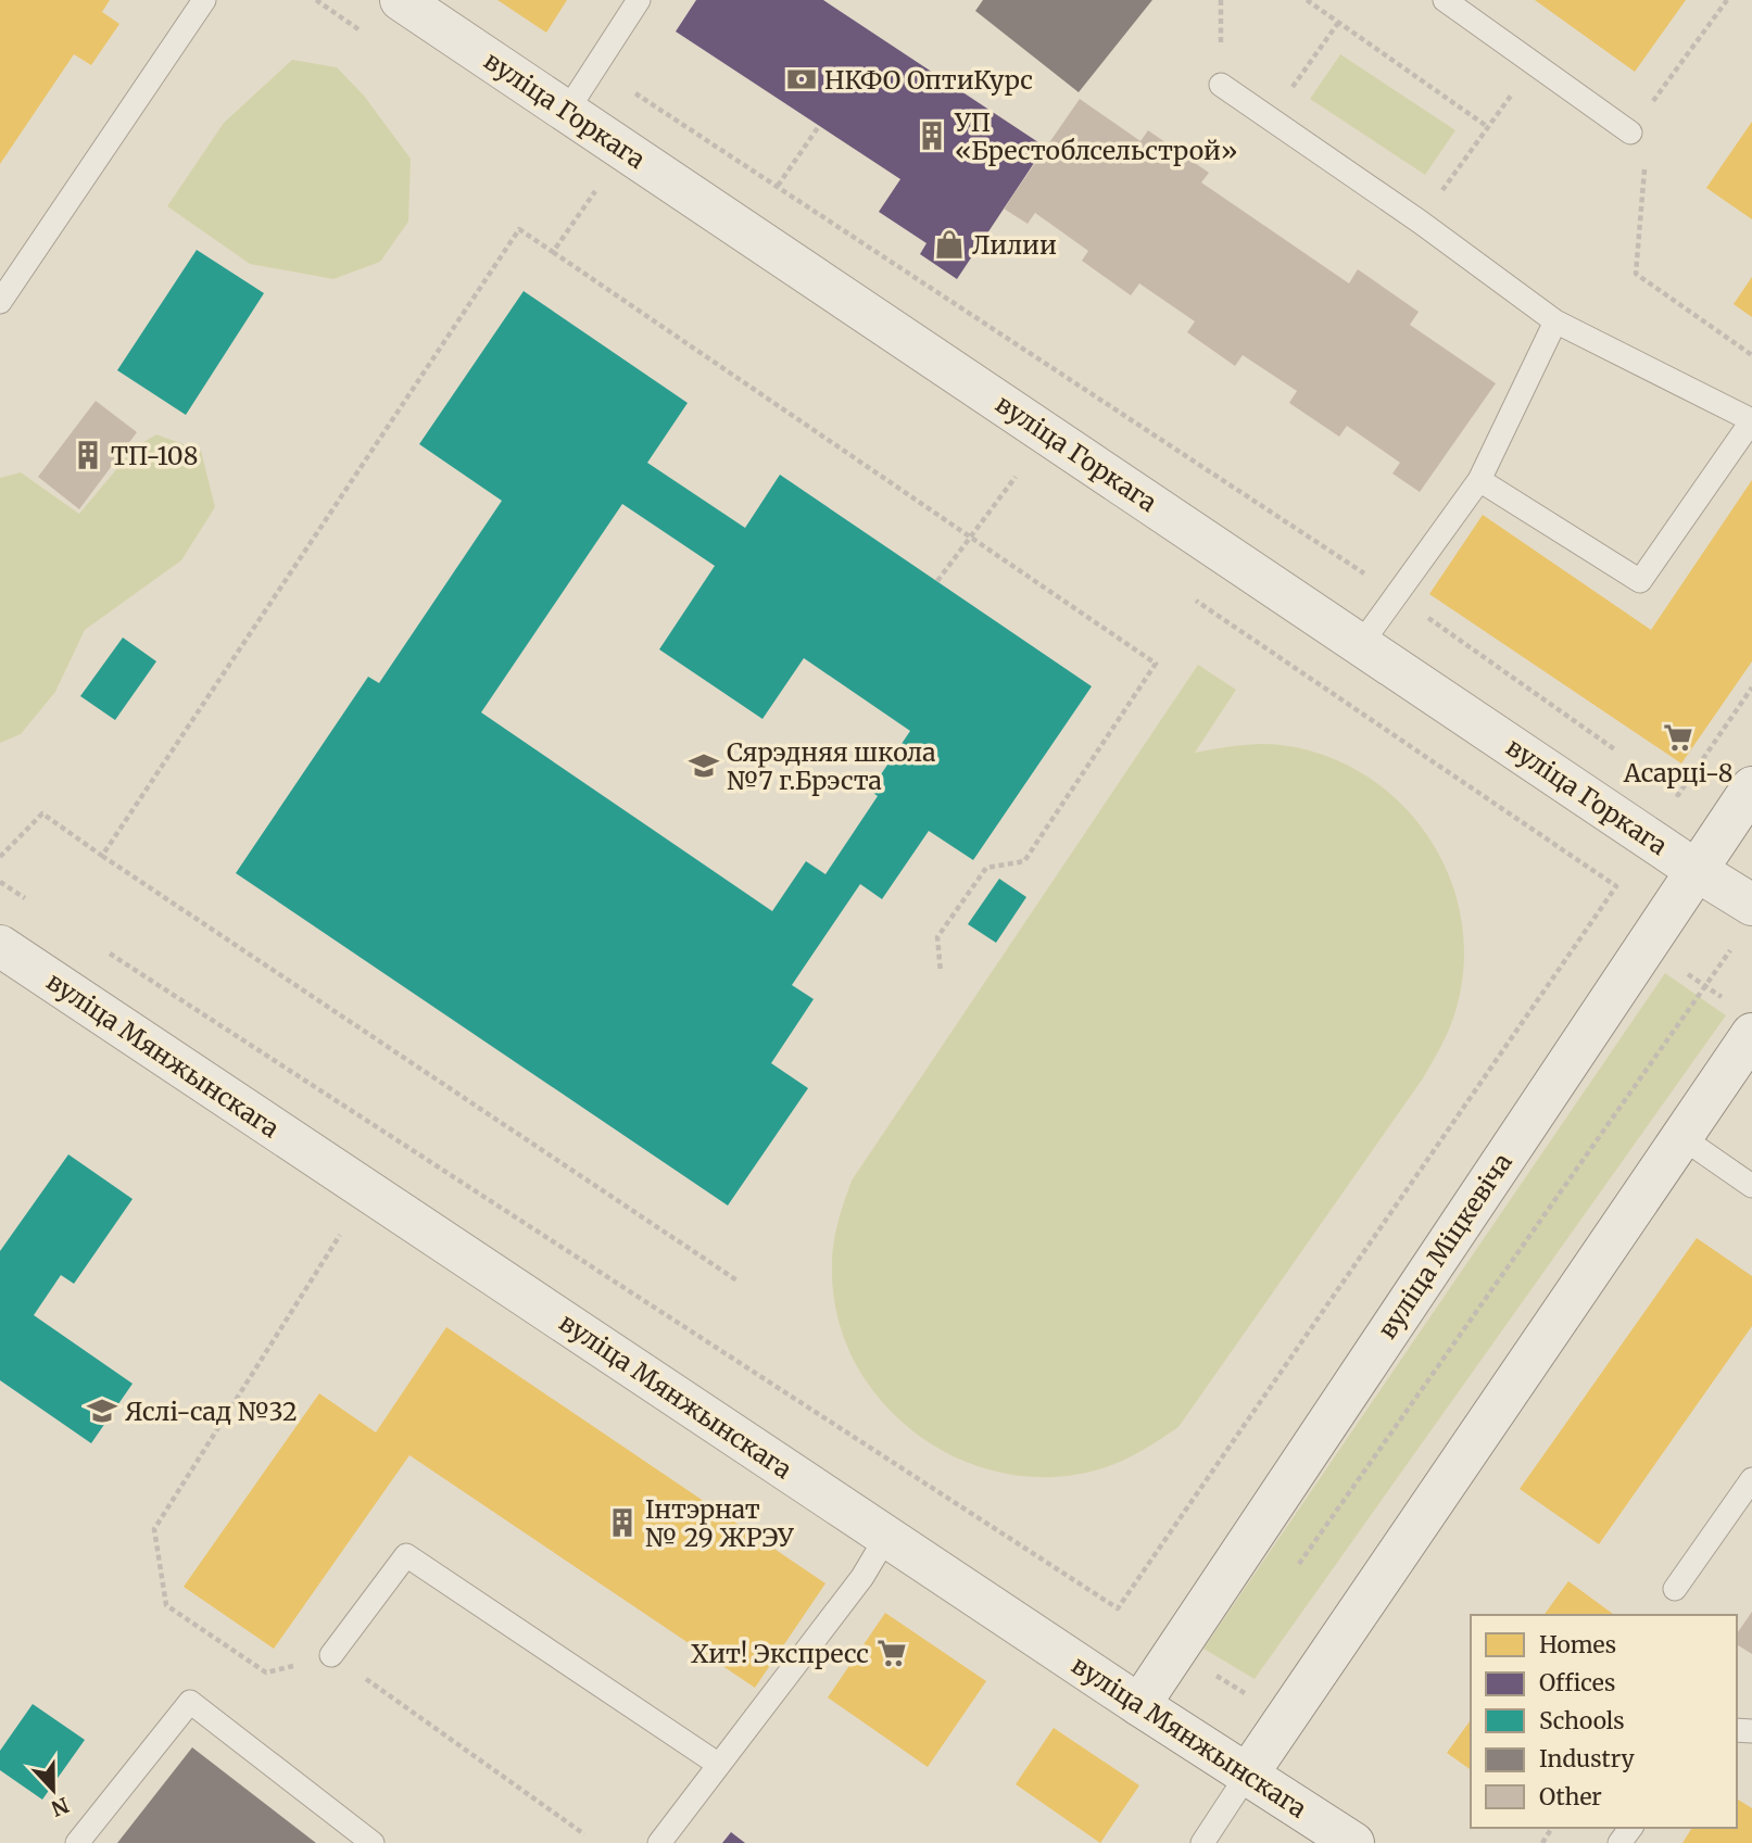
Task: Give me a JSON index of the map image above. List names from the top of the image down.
{
  "streets": {
    "street": ["вуліца Горкага", "вуліца Мянжынскага", "вуліца Міцкевіча"]
  },
  "crossings": [
    ["вуліца Горкага", "вуліца Міцкевіча"],
    ["вуліца Мянжынскага", "вуліца Міцкевіча"]
  ],
  "places": {
    "bank": ["НКФО ОптиКурс"],
    "building": ["УП «Брестоблсельстрой»", "ТП-108", "Інтэрнат № 29 ЖРЭУ"],
    "shop": ["Лилии"],
    "supermarket": ["Асарці-8", "Хит! Экспресс"],
    "school or university": ["Сярэдняя школа №7 г.Брэста", "Яслі-сад №32"]
  },
  "legend": [
    "Homes",
    "Offices",
    "Schools",
    "Industry",
    "Other"
  ],
  "north": "bottom"
}
